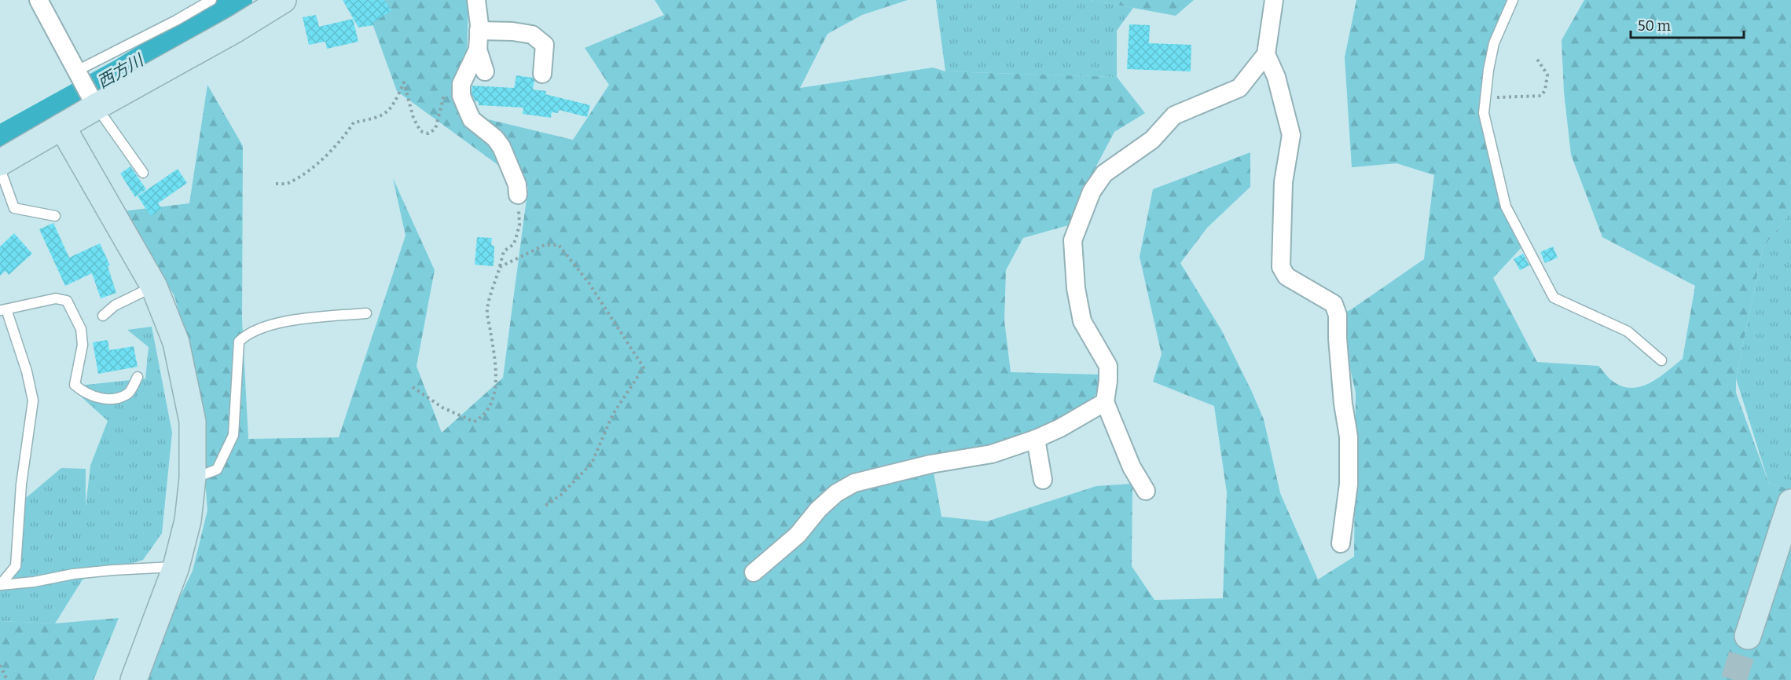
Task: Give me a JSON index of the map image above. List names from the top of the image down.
{
  "water": ["西方川"],
  "scale_bar": "50 m"
}
